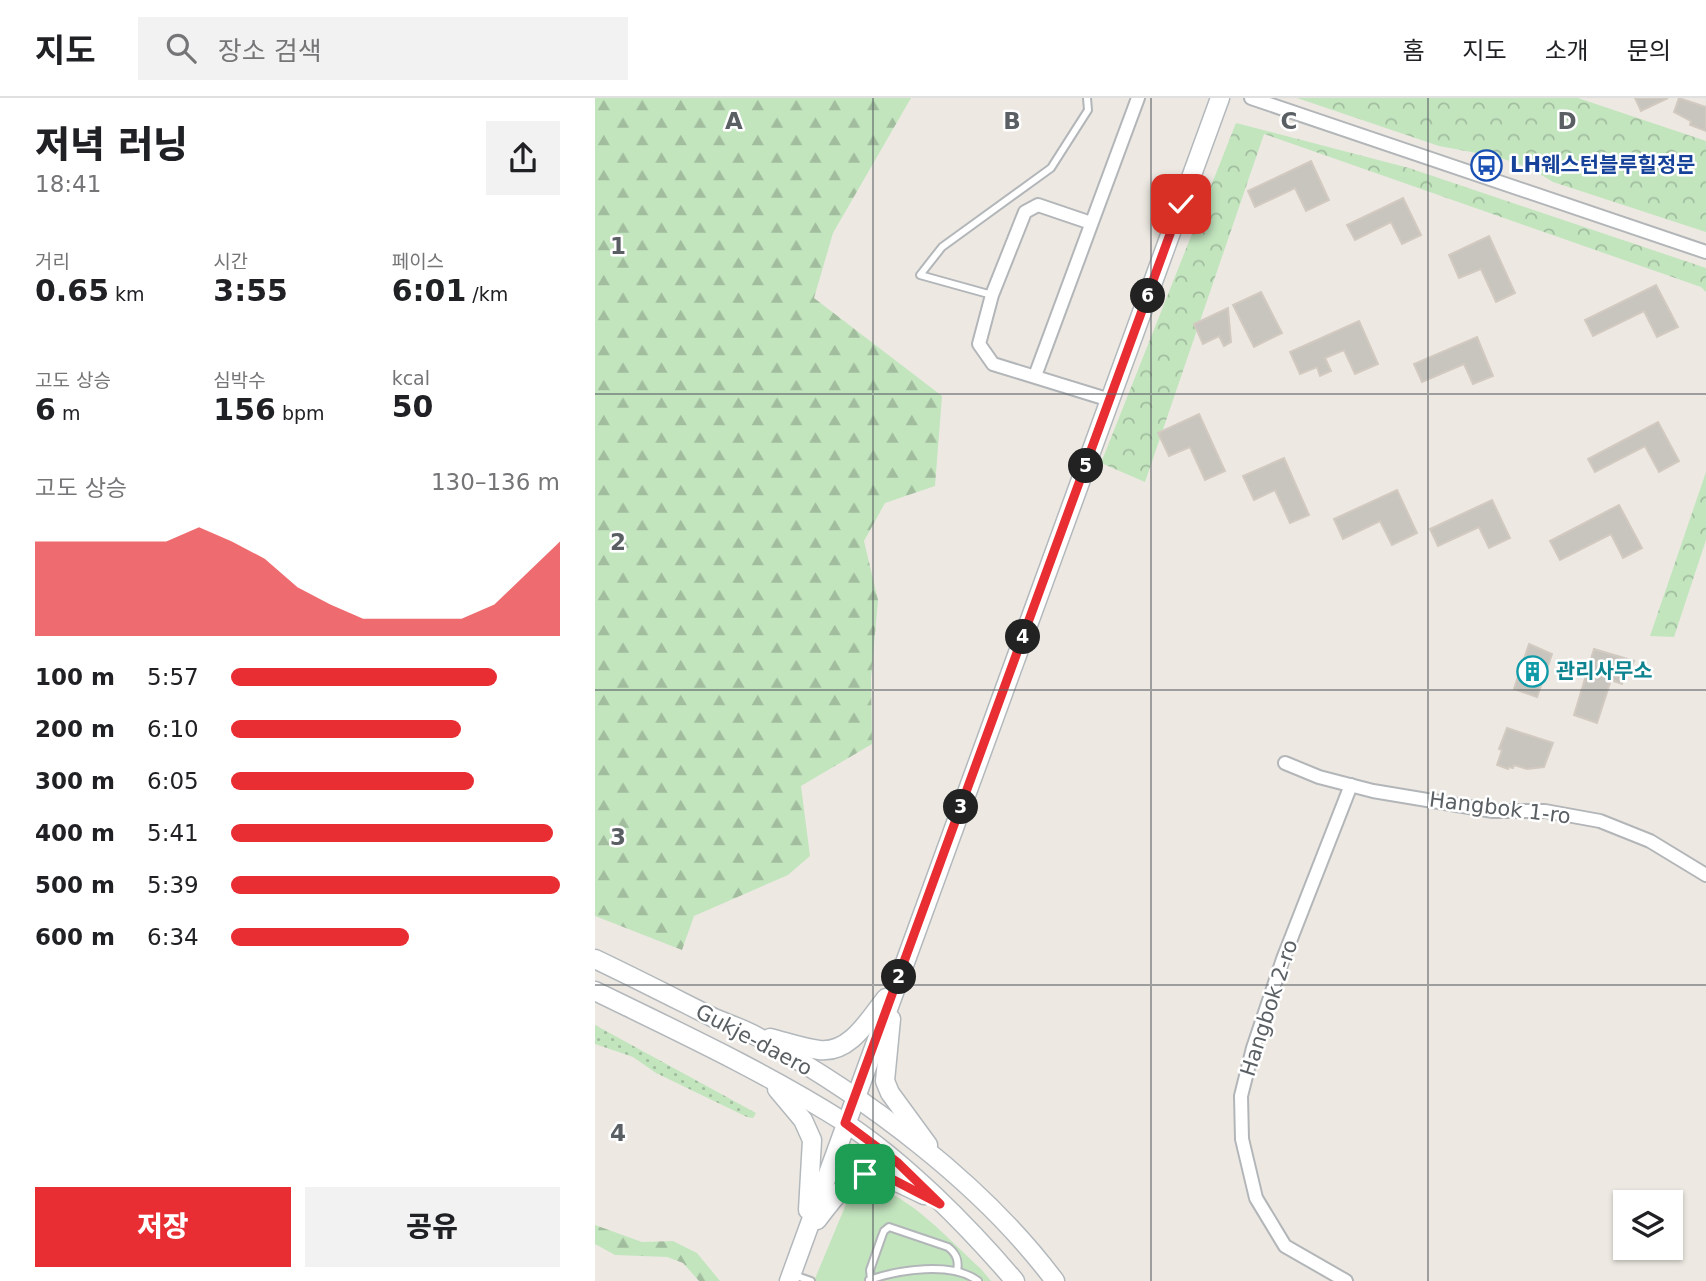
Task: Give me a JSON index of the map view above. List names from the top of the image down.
{
  "streets": {
    "main road": ["Gukje-daero"],
    "street": ["Hangbok 1-ro", "Hangbok 2-ro"]
  },
  "crossings": [
    ["Hangbok 1-ro", "Hangbok 2-ro"]
  ],
  "places": {
    "bus stop": ["LH웨스턴블루힐정문"],
    "building": ["관리사무소"]
  },
  "page": {
    "header": "지도",
    "search": "장소 검색",
    "nav": [
      "홈",
      "지도",
      "소개",
      "문의"
    ],
    "heading": ["저녁 러닝", "18:41"],
    "stats": [
      ["거리", "0.65 km"],
      ["시간", "3:55"],
      ["페이스", "6:01 /km"],
      ["고도 상승", "6 m"],
      ["심박수", "156 bpm"],
      ["kcal", "50"]
    ],
    "pins": [
      "6",
      "5",
      "4",
      "3",
      "2"
    ],
    "chart": ["고도 상승", "130–136 m"],
    "list": [
      {
        "name": "100 m",
        "note": "5:57"
      },
      {
        "name": "200 m",
        "note": "6:10"
      },
      {
        "name": "300 m",
        "note": "6:05"
      },
      {
        "name": "400 m",
        "note": "5:41"
      },
      {
        "name": "500 m",
        "note": "5:39"
      },
      {
        "name": "600 m",
        "note": "6:34"
      }
    ],
    "buttons": ["저장", "공유"]
  },
  "grid": {
    "columns": [
      "A",
      "B",
      "C",
      "D"
    ],
    "rows": [
      "1",
      "2",
      "3",
      "4"
    ]
  }
}
